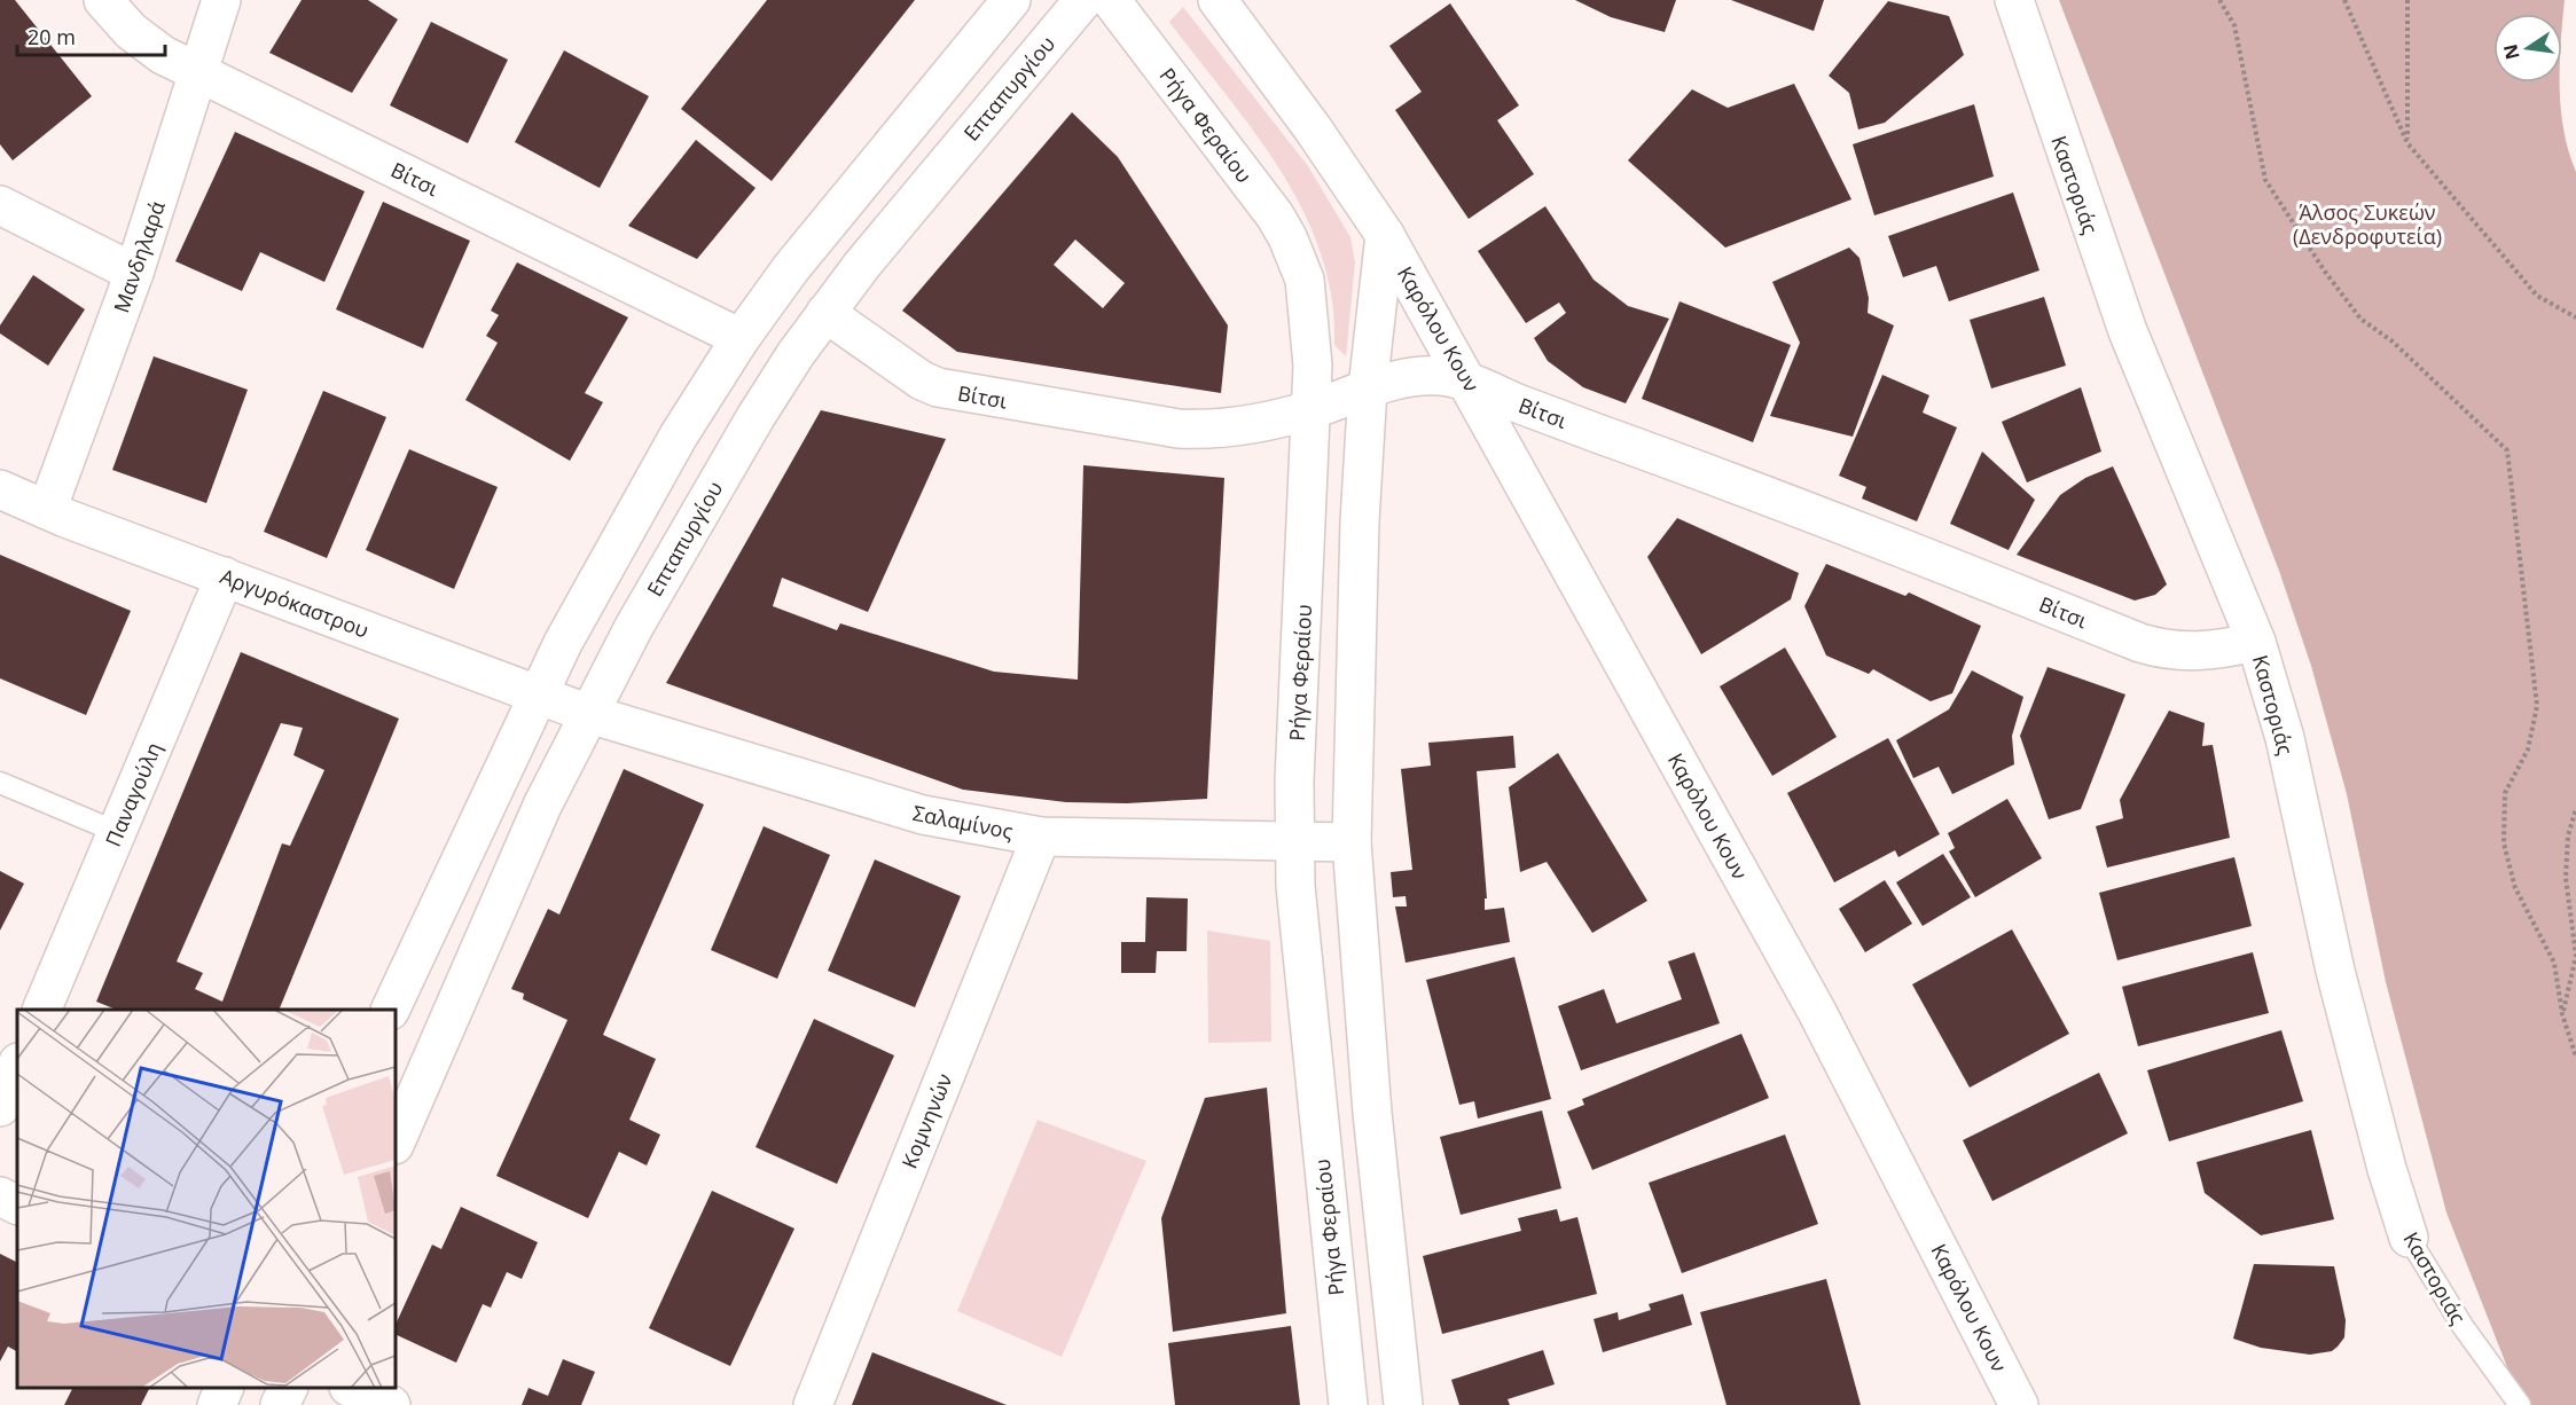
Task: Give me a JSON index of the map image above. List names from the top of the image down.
{
  "streets": {
    "street": [
      "Επταπυργίου",
      "Ρήγα Φεραίου",
      "Βίτσι",
      "Καστοριάς",
      "Μανδηλαρά",
      "Καρόλου Κουν",
      "Αργυρόκαστρου",
      "Παναγούλη",
      "Σαλαμίνος",
      "Κομνηνών"
    ]
  },
  "crossings": [
    ["Επταπυργίου", "Βίτσι"],
    ["Επταπυργίου", "Αργυρόκαστρου"],
    ["Επταπυργίου", "Σαλαμίνος"],
    ["Ρήγα Φεραίου", "Βίτσι"],
    ["Ρήγα Φεραίου", "Σαλαμίνος"],
    ["Βίτσι", "Καστοριάς"],
    ["Βίτσι", "Μανδηλαρά"],
    ["Βίτσι", "Καρόλου Κουν"],
    ["Μανδηλαρά", "Αργυρόκαστρου"],
    ["Αργυρόκαστρου", "Παναγούλη"],
    ["Αργυρόκαστρου", "Σαλαμίνος"],
    ["Σαλαμίνος", "Κομνηνών"]
  ],
  "parks": ["Άλσος Συκεών (Δενδροφυτεία)"],
  "scale_bar": "20 m",
  "north": "left"
}
